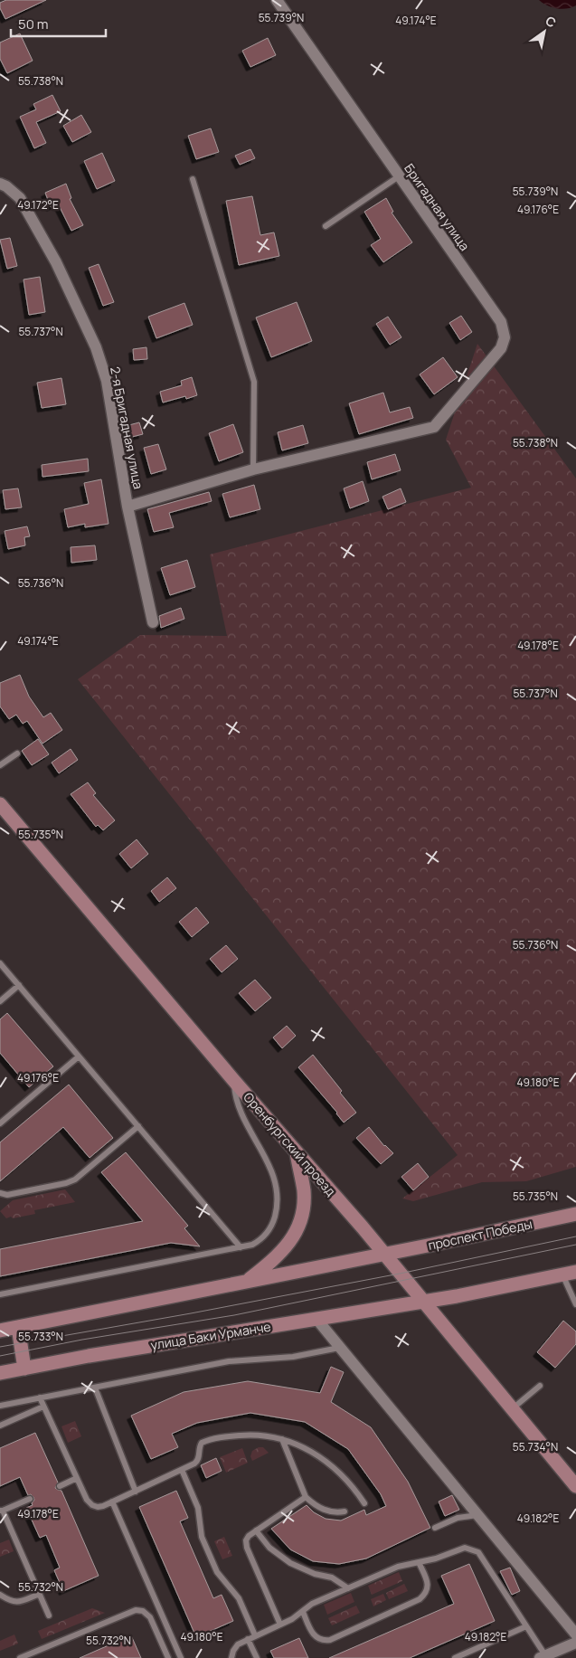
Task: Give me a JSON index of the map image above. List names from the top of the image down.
{
  "streets": {
    "main road": ["Оренбургский проезд", "проспект Победы", "улица Баки Урманче"],
    "street": ["Бригадная улица", "2-я Бригадная улица"]
  },
  "crossings": [
    ["Оренбургский проезд", "проспект Победы"],
    ["Оренбургский проезд", "улица Баки Урманче"]
  ],
  "scale_bar": "50 m",
  "north": "top right",
  "coordinates": [
    "55.739°N",
    "49.174°E",
    "55.738°N",
    "49.172°E",
    "49.176°E",
    "55.737°N",
    "55.736°N",
    "49.178°E",
    "55.735°N",
    "49.180°E",
    "55.733°N",
    "55.734°N",
    "49.182°E",
    "55.732°N"
  ]
}
